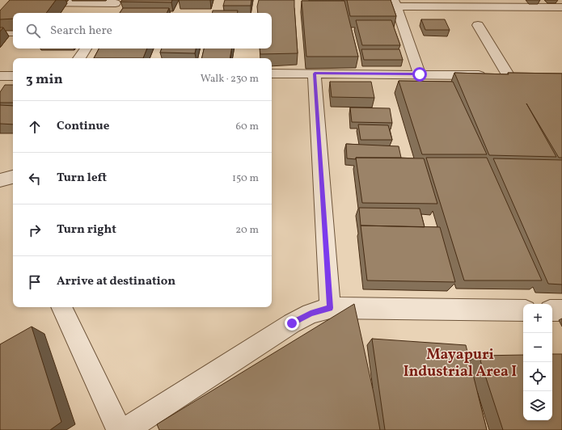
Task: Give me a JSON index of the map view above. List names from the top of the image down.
{
  "districts": ["Mayapuri Industrial Area I"],
  "page": {
    "search": "Search here",
    "heading": ["3 min", "Walk · 230 m"],
    "list": [
      ["Continue", "60 m"],
      ["Turn left", "150 m"],
      ["Turn right", "20 m"],
      "Arrive at destination"
    ],
    "map_buttons": ["+", "−"]
  }
}
